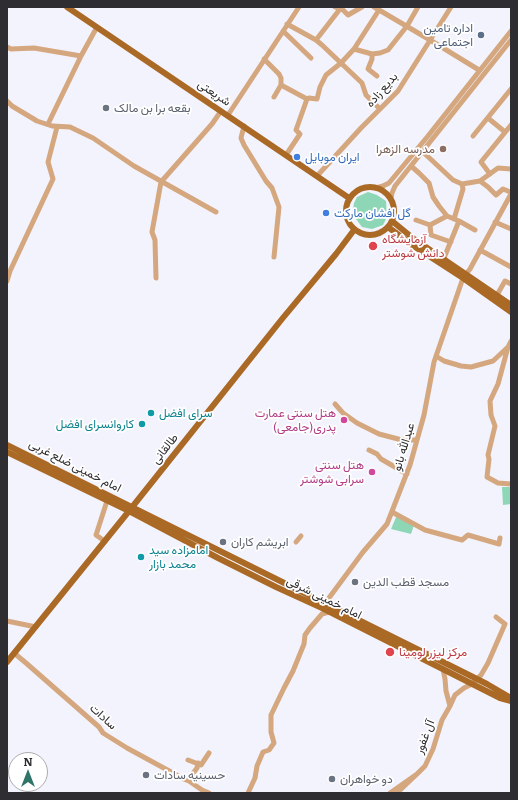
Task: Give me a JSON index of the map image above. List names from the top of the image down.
{
  "streets": {
    "main road": [
      "شریعتی",
      "طالقانی",
      "امام خمینی ضلع غربی",
      "امام خمینی شرقی"
    ],
    "street": [
      "بدیع زاده",
      "عبدالله بانو",
      "سادات",
      "آل غفور"
    ]
  },
  "crossings": [
    ["بدیع زاده", "شریعتی"],
    ["شریعتی", "طالقانی"],
    ["عبدالله بانو", "امام خمینی شرقی"],
    ["طالقانی", "امام خمینی ضلع غربی"],
    ["طالقانی", "امام خمینی شرقی"],
    ["طالقانی", "سادات"],
    ["امام خمینی ضلع غربی", "امام خمینی شرقی"],
    ["امام خمینی شرقی", "آل غفور"]
  ],
  "places": [
    "اداره تامین اجتماعی",
    "بقعه برا بن مالک",
    "مدرسه الزهرا",
    "ایران موبایل",
    "گل افشان مارکت",
    "آزمایشگاه دانش شوشتر",
    "سرای افضل",
    "هتل سنتی عمارت پدری(جامعی)",
    "کاروانسرای افضل",
    "هتل سنتی سرابی شوشتر",
    "ابریشم کاران",
    "امامزاده سید محمد بازار",
    "مسجد قطب الدین",
    "مرکز لیزر لومینا",
    "حسینیه سادات",
    "دو خواهران"
  ],
  "north": "top"
}
